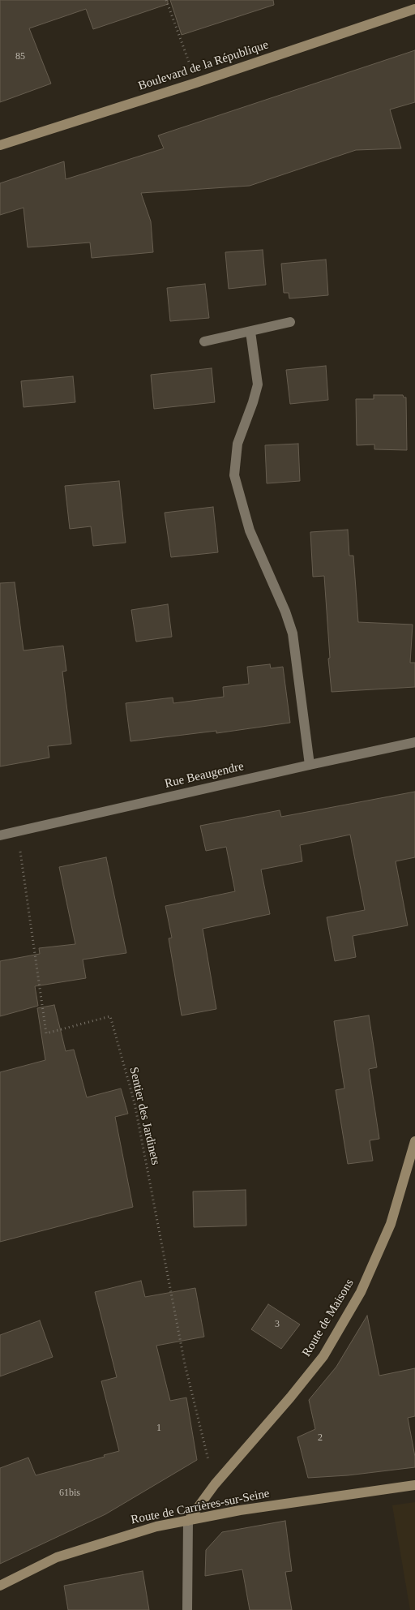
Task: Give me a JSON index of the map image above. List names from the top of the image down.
{
  "streets": {
    "street": [
      "Boulevard de la République",
      "Rue Beaugendre",
      "Route de Maisons",
      "Route de Carrières-sur-Seine"
    ],
    "path": ["Sentier des Jardinets"]
  },
  "crossings": [
    ["Rue Beaugendre", "Sentier des Jardinets"],
    ["Sentier des Jardinets", "Route de Maisons"],
    ["Route de Maisons", "Route de Carrières-sur-Seine"]
  ],
  "house_numbers": [
    "85",
    "3",
    "1",
    "2",
    "61bis"
  ]
}
